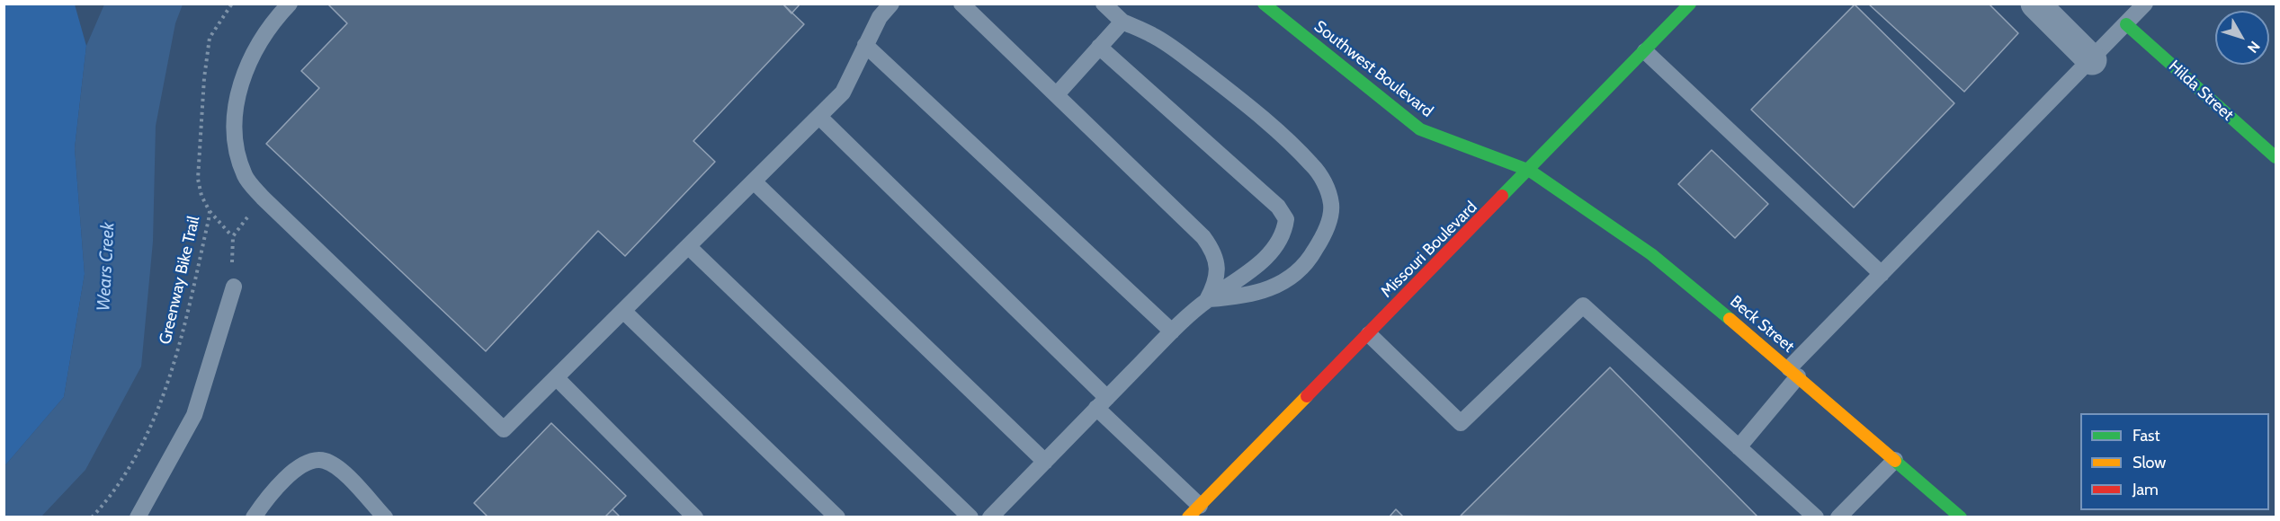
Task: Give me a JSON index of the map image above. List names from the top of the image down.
{
  "streets": {
    "main road": [
      "Southwest Boulevard",
      "Hilda Street",
      "Missouri Boulevard",
      "Beck Street"
    ],
    "path": ["Greenway Bike Trail"]
  },
  "crossings": [
    ["Southwest Boulevard", "Missouri Boulevard"],
    ["Southwest Boulevard", "Beck Street"],
    ["Missouri Boulevard", "Beck Street"]
  ],
  "water": ["Wears Creek"],
  "legend": ["Fast", "Slow", "Jam"],
  "north": "bottom right"
}
